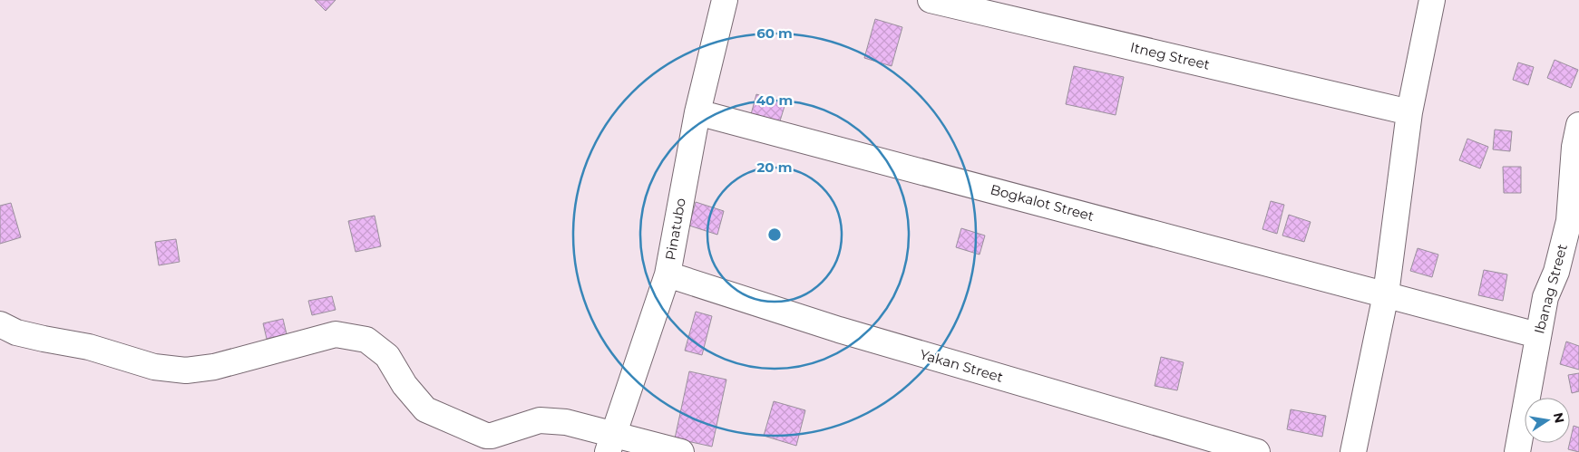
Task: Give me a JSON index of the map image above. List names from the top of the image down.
{
  "streets": {
    "street": [
      "Itneg Street",
      "Bogkalot Street",
      "Pinatubo",
      "Ibanag Street",
      "Yakan Street"
    ]
  },
  "crossings": [
    ["Bogkalot Street", "Pinatubo"],
    ["Bogkalot Street", "Ibanag Street"],
    ["Pinatubo", "Yakan Street"]
  ],
  "north": "right",
  "rings": ["60 m", "40 m", "20 m"]
}
